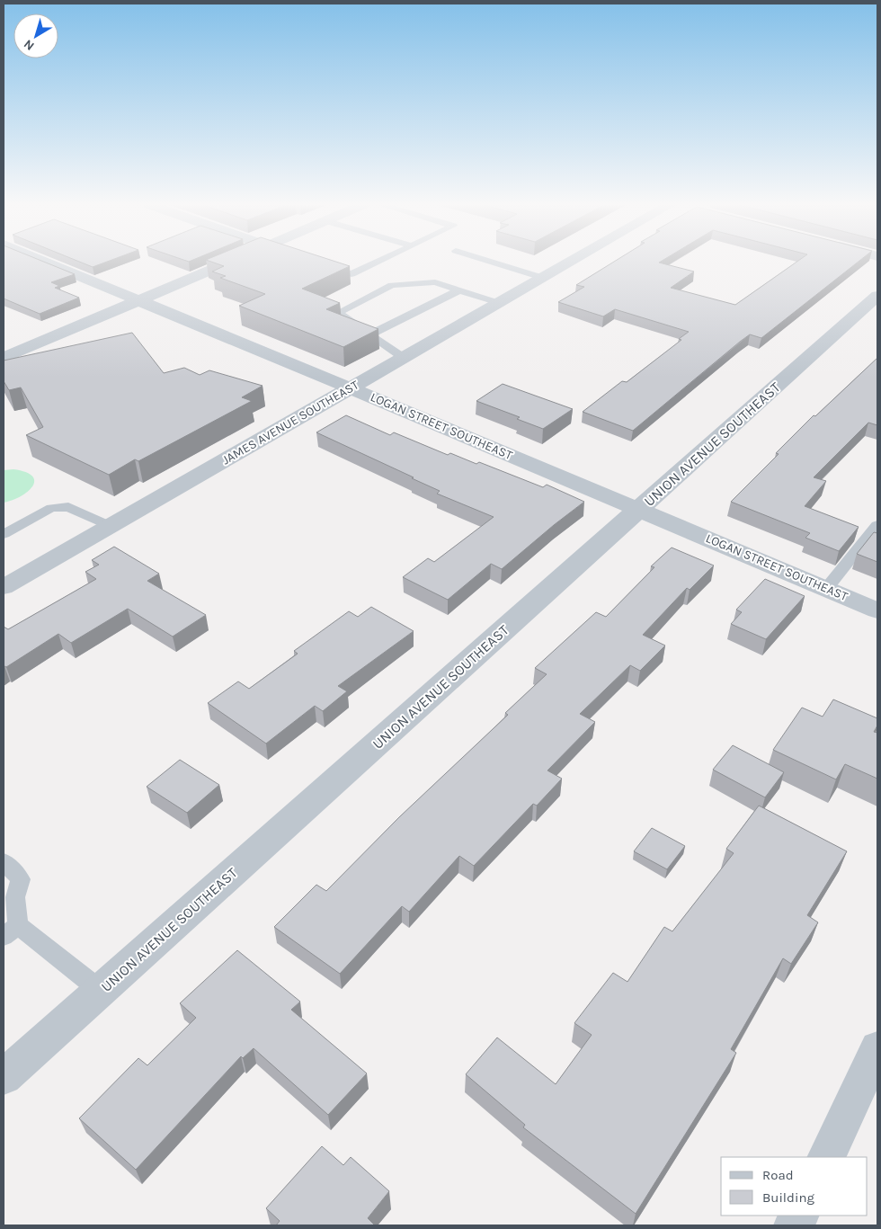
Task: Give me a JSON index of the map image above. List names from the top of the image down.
{
  "streets": {
    "street": ["JAMES AVENUE SOUTHEAST", "LOGAN STREET SOUTHEAST", "UNION AVENUE SOUTHEAST"]
  },
  "crossings": [
    ["JAMES AVENUE SOUTHEAST", "LOGAN STREET SOUTHEAST"],
    ["LOGAN STREET SOUTHEAST", "UNION AVENUE SOUTHEAST"]
  ],
  "legend": ["Road", "Building"],
  "north": "bottom left"
}
